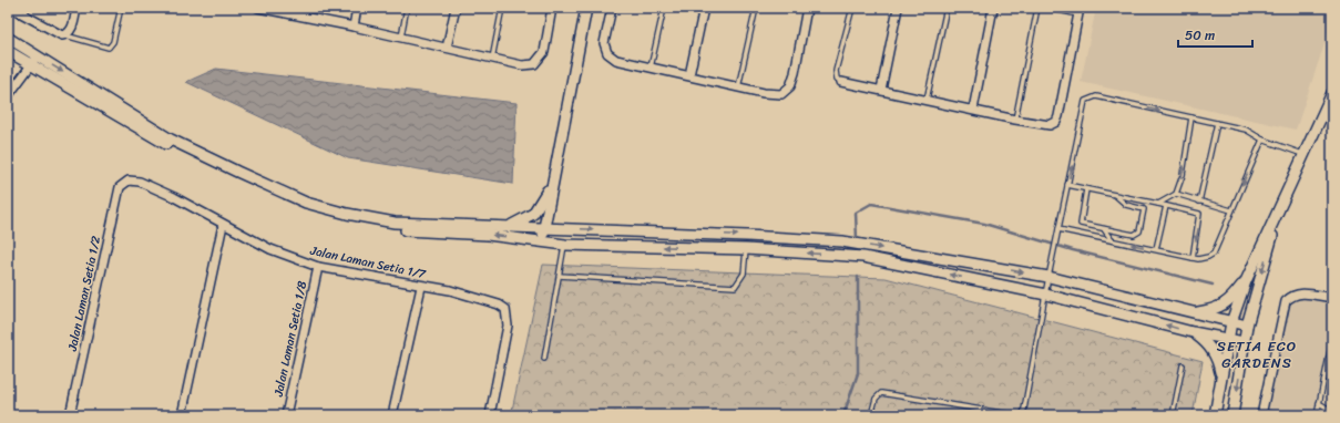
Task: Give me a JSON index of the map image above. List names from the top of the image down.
{
  "streets": {
    "street": ["Jalan Laman Setia 1/7", "Jalan Laman Setia 1/2", "Jalan Laman Setia 1/8"]
  },
  "crossings": [
    ["Jalan Laman Setia 1/7", "Jalan Laman Setia 1/2"],
    ["Jalan Laman Setia 1/7", "Jalan Laman Setia 1/8"]
  ],
  "districts": ["SETIA ECO GARDENS"],
  "scale_bar": "50 m"
}
